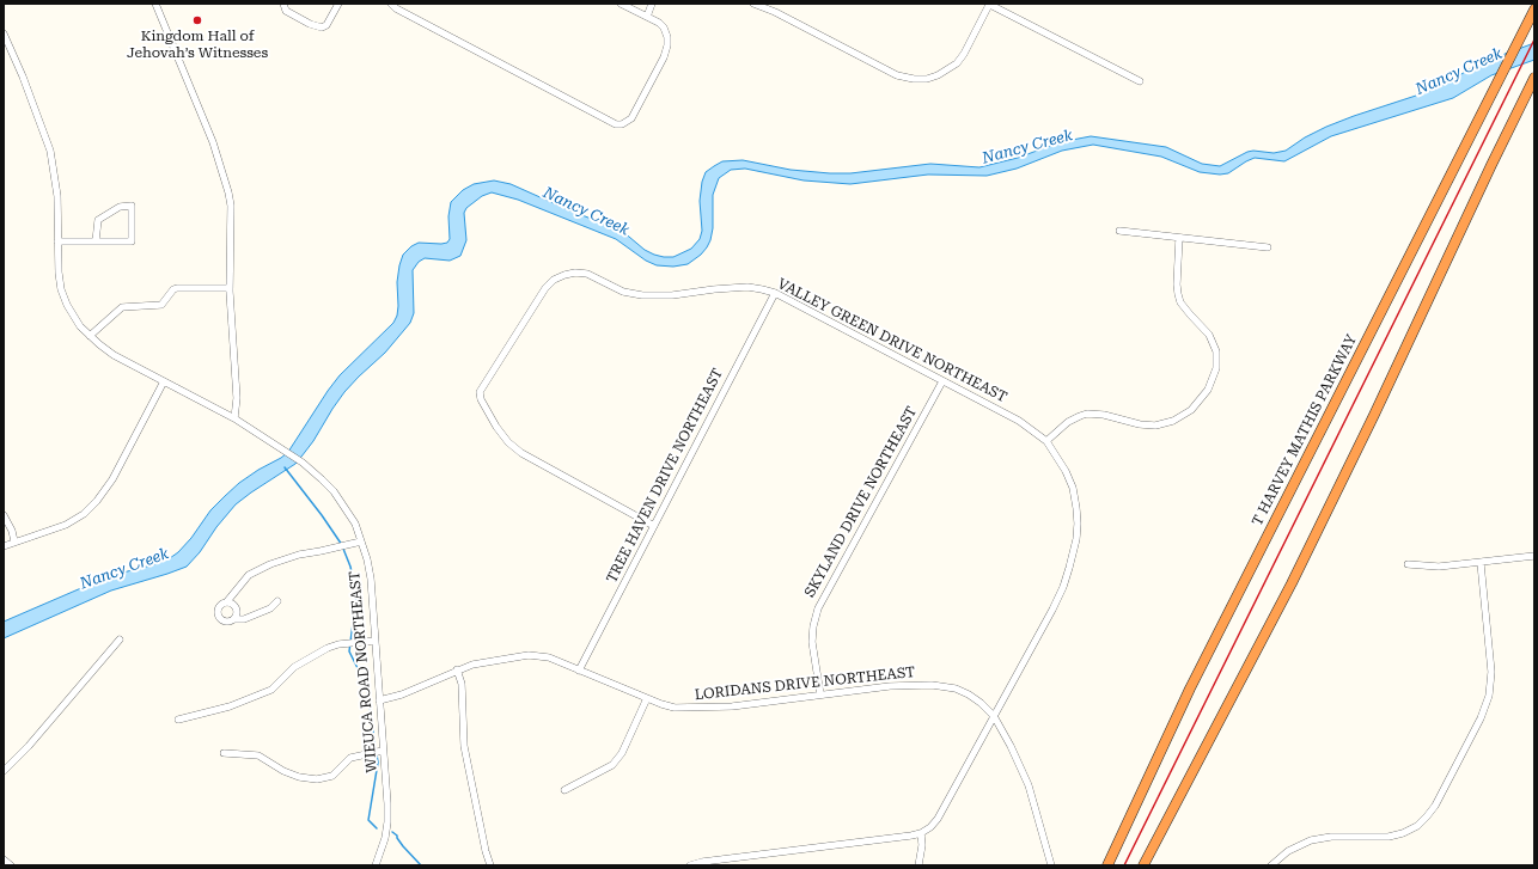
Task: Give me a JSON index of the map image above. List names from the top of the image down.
{
  "streets": {
    "highway": ["T HARVEY MATHIS PARKWAY"],
    "street": [
      "VALLEY GREEN DRIVE NORTHEAST",
      "TREE HAVEN DRIVE NORTHEAST",
      "SKYLAND DRIVE NORTHEAST",
      "WIEUCA ROAD NORTHEAST",
      "LORIDANS DRIVE NORTHEAST"
    ]
  },
  "crossings": [
    ["VALLEY GREEN DRIVE NORTHEAST", "TREE HAVEN DRIVE NORTHEAST"],
    ["VALLEY GREEN DRIVE NORTHEAST", "SKYLAND DRIVE NORTHEAST"],
    ["VALLEY GREEN DRIVE NORTHEAST", "LORIDANS DRIVE NORTHEAST"],
    ["TREE HAVEN DRIVE NORTHEAST", "LORIDANS DRIVE NORTHEAST"],
    ["SKYLAND DRIVE NORTHEAST", "LORIDANS DRIVE NORTHEAST"],
    ["WIEUCA ROAD NORTHEAST", "LORIDANS DRIVE NORTHEAST"]
  ],
  "water": ["Nancy Creek"],
  "places": ["Kingdom Hall of Jehovah’s Witnesses"]
}
